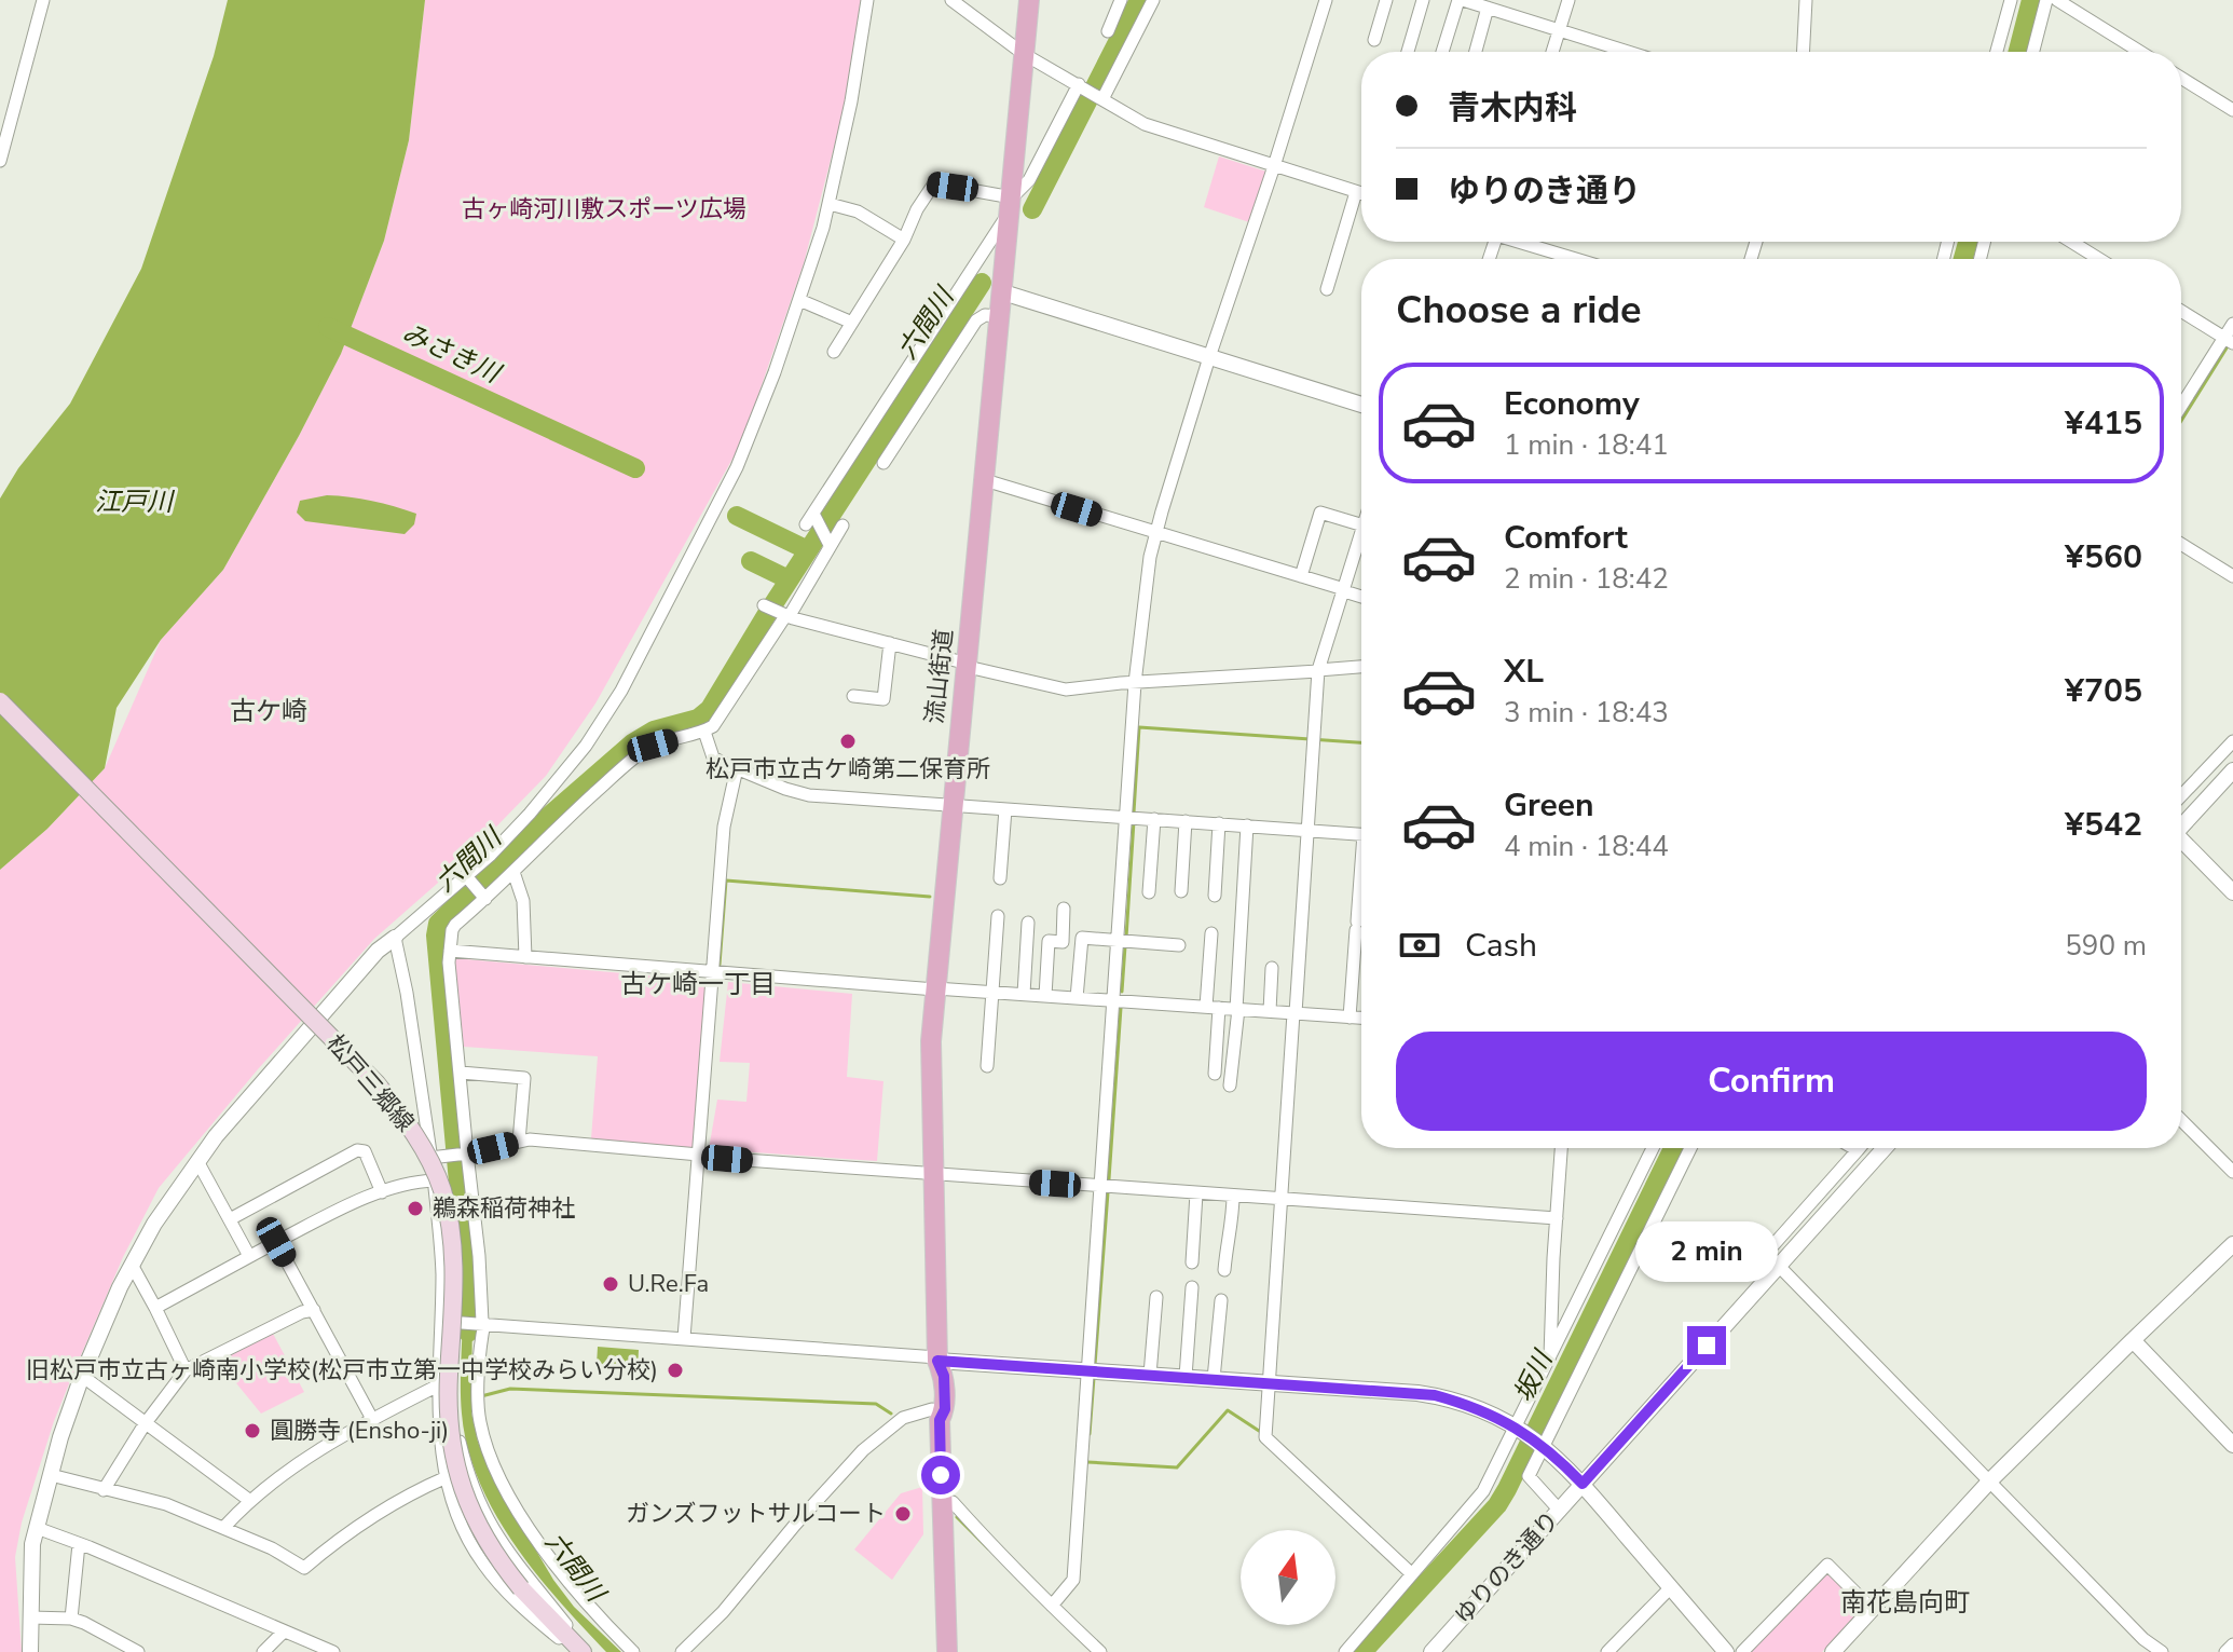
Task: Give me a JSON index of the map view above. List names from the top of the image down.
{
  "streets": {
    "main road": ["流山街道", "松戸三郷線"],
    "street": ["ゆりのき通り"]
  },
  "districts": ["古ケ崎", "古ケ崎一丁目", "南花島向町"],
  "water": [
    "六間川",
    "みさき川",
    "江戸川",
    "坂川"
  ],
  "parks": ["古ヶ崎河川敷スポーツ広場"],
  "places": [
    "松戸市立古ケ崎第二保育所",
    "鵜森稲荷神社",
    "U.Re.Fa",
    "旧松戸市立古ヶ崎南小学校(松戸市立第一中学校みらい分校)",
    "圓勝寺 (Ensho-ji)",
    "ガンズフットサルコート"
  ],
  "north": "top",
  "page": {
    "banner": ["青木内科", "ゆりのき通り"],
    "heading": "Choose a ride",
    "list": [
      {
        "name": "Economy",
        "note": "1 min · 18:41",
        "value": "¥415"
      },
      {
        "name": "Comfort",
        "note": "2 min · 18:42",
        "value": "¥560"
      },
      {
        "name": "XL",
        "note": "3 min · 18:43",
        "value": "¥705"
      },
      {
        "name": "Green",
        "note": "4 min · 18:44",
        "value": "¥542"
      }
    ],
    "pay": ["Cash", "590 m"],
    "buttons": "Confirm",
    "bubble": "2 min"
  }
}
